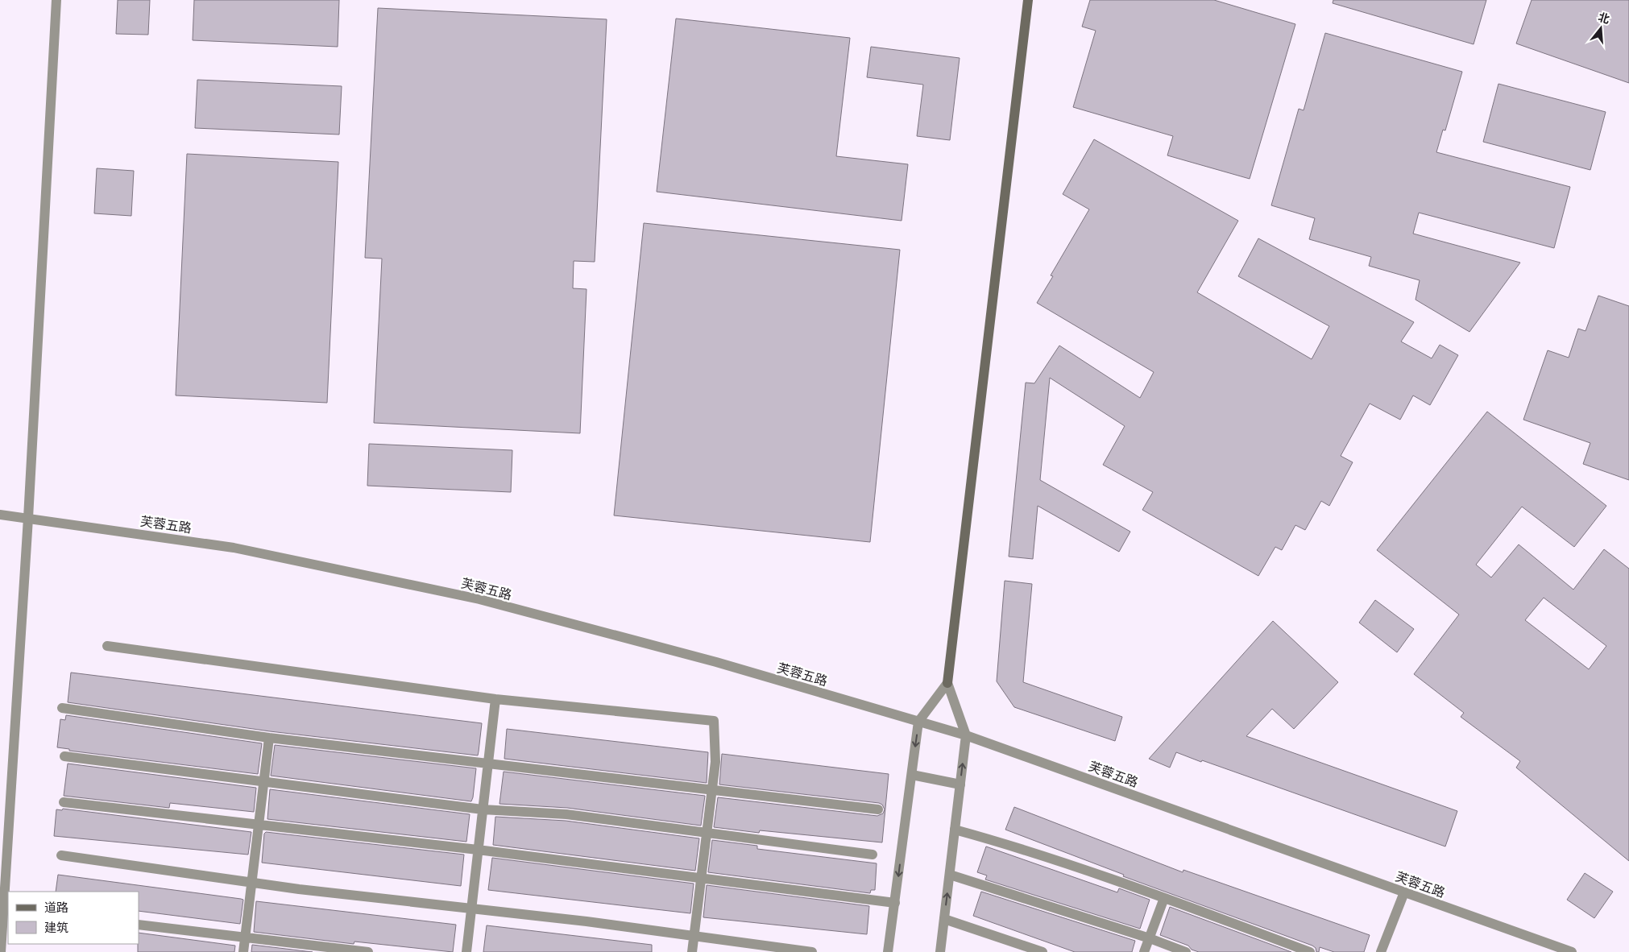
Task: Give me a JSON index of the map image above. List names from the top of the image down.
{
  "streets": {
    "street": ["芙蓉五路"]
  },
  "legend": ["道路", "建筑"],
  "north": "top"
}
